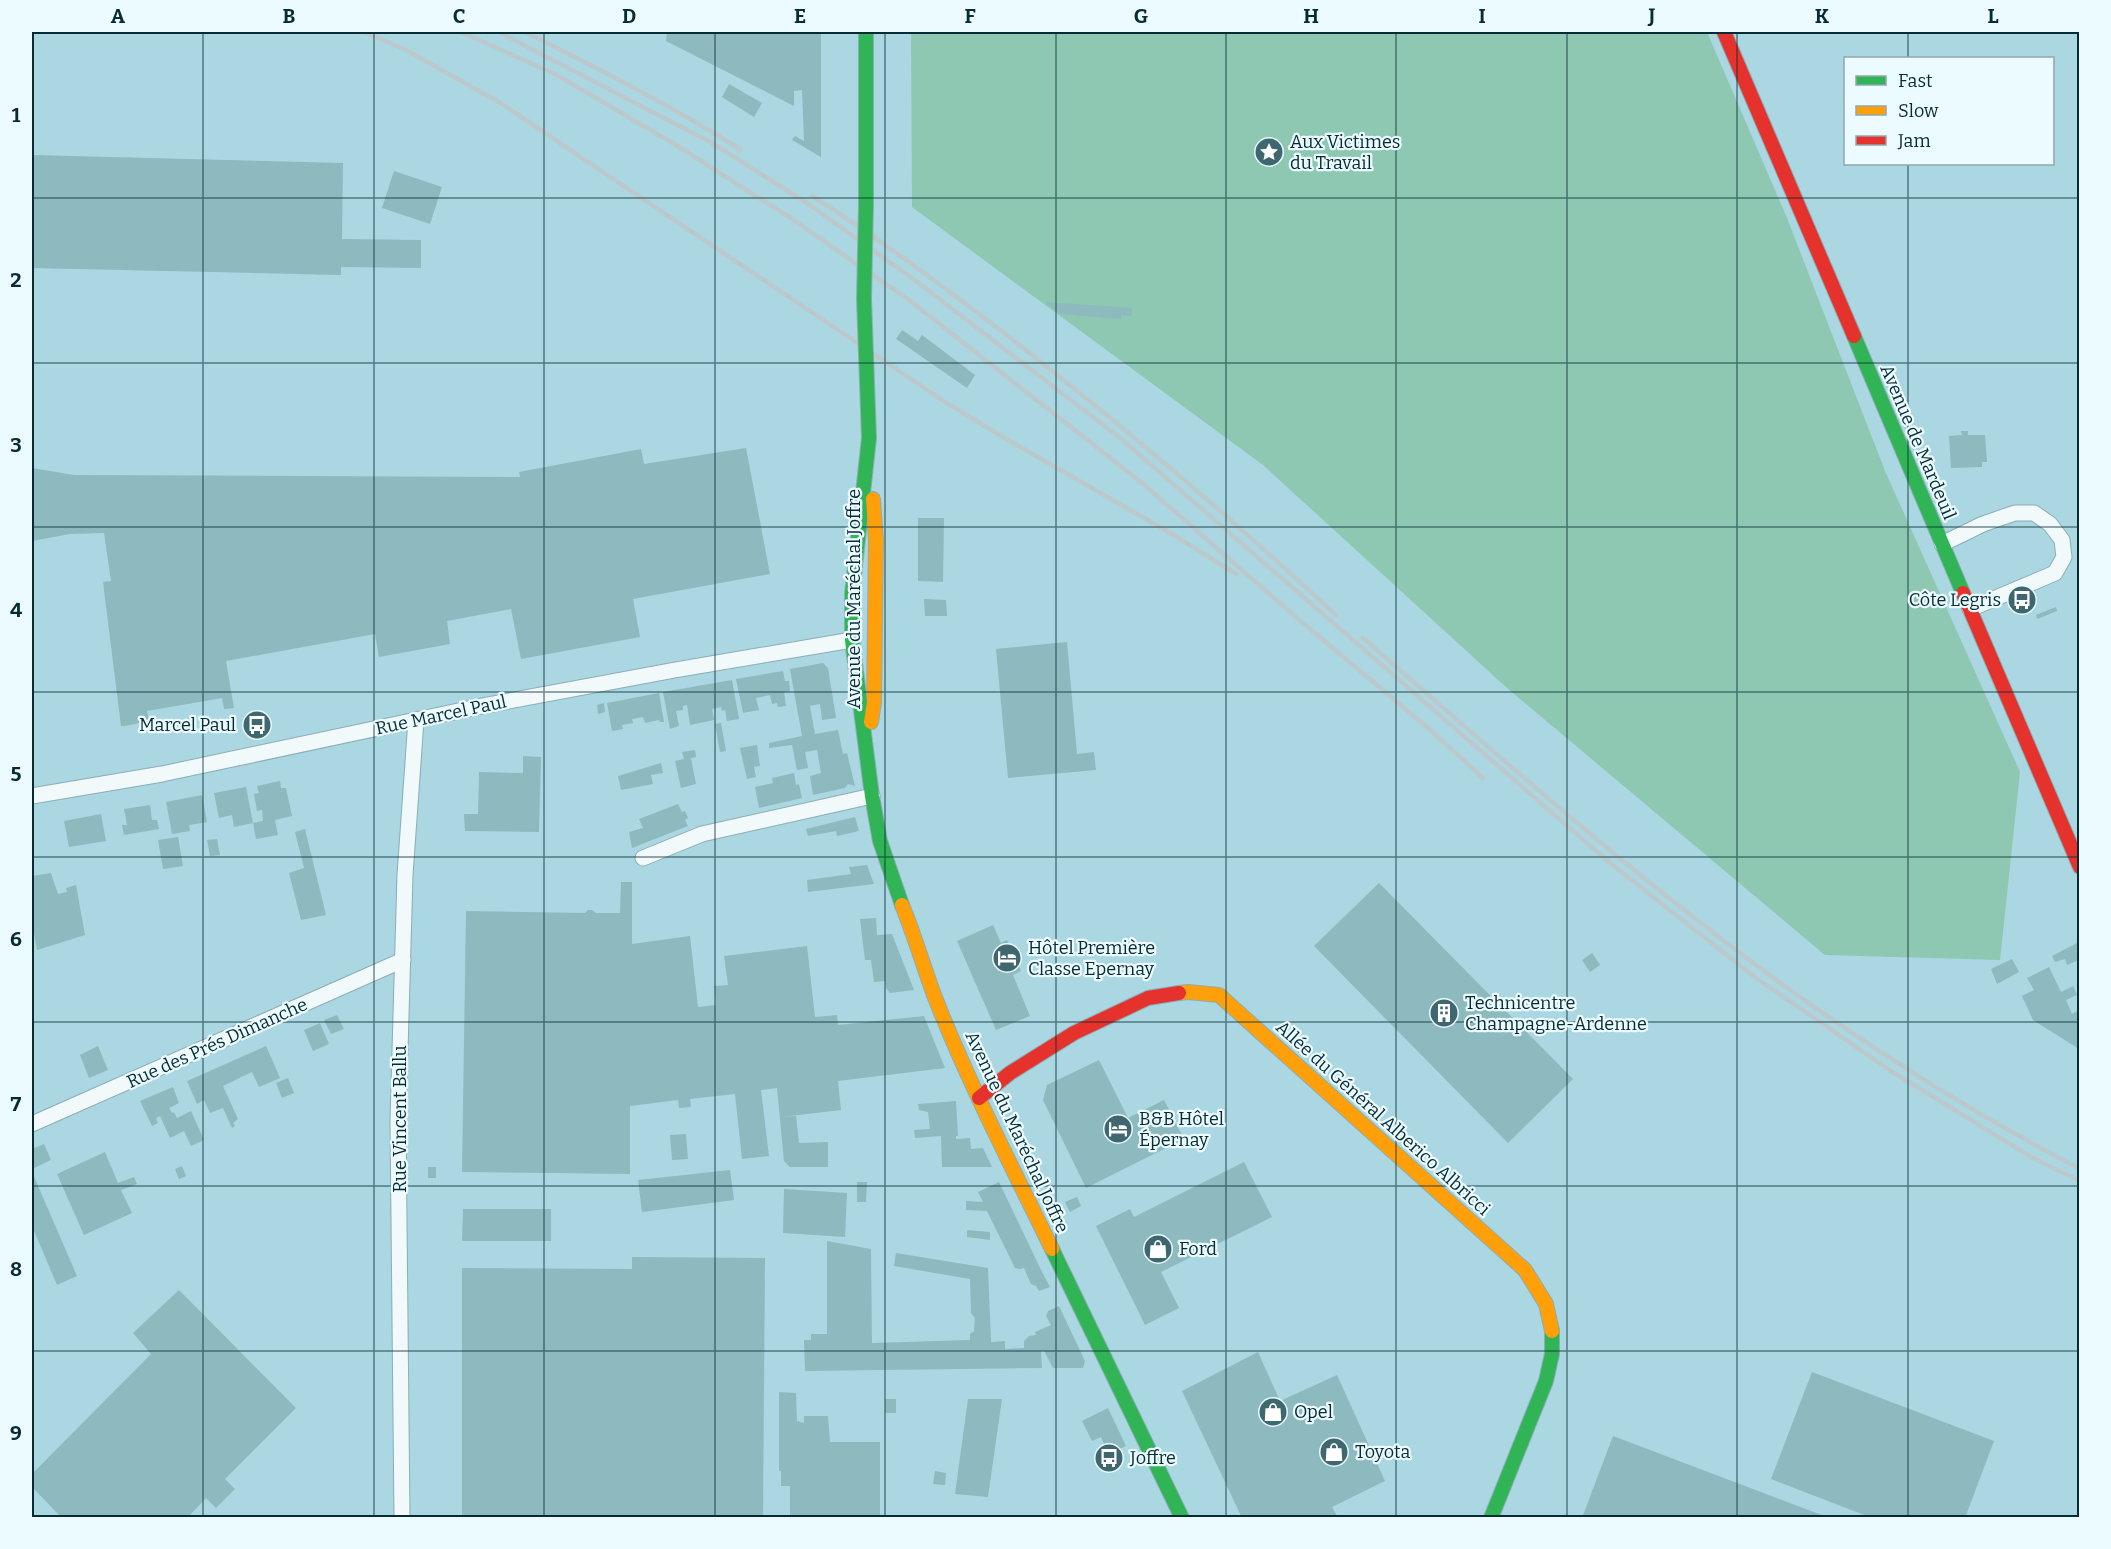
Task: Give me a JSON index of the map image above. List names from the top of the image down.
{
  "streets": {
    "main road": ["Avenue de Mardeuil", "Avenue du Maréchal Joffre", "Allée du Général Alberico Albricci"],
    "street": ["Rue Marcel Paul", "Rue des Prés Dimanche", "Rue Vincent Ballu"]
  },
  "crossings": [
    ["Avenue du Maréchal Joffre", "Rue Marcel Paul"],
    ["Avenue du Maréchal Joffre", "Allée du Général Alberico Albricci"],
    ["Rue Marcel Paul", "Rue Vincent Ballu"],
    ["Rue des Prés Dimanche", "Rue Vincent Ballu"]
  ],
  "places": {
    "place": ["Aux Victimes du Travail"],
    "bus stop": ["Côte Legris", "Marcel Paul", "Joffre"],
    "hotel": ["Hôtel Première Classe Epernay", "B&B Hôtel Épernay"],
    "building": ["Technicentre Champagne-Ardenne"],
    "shop": ["Ford", "Opel", "Toyota"]
  },
  "legend": ["Fast", "Slow", "Jam"],
  "grid": {
    "columns": [
      "A",
      "B",
      "C",
      "D",
      "E",
      "F",
      "G",
      "H",
      "I",
      "J",
      "K",
      "L"
    ],
    "rows": [
      "1",
      "2",
      "3",
      "4",
      "5",
      "6",
      "7",
      "8",
      "9"
    ]
  }
}
